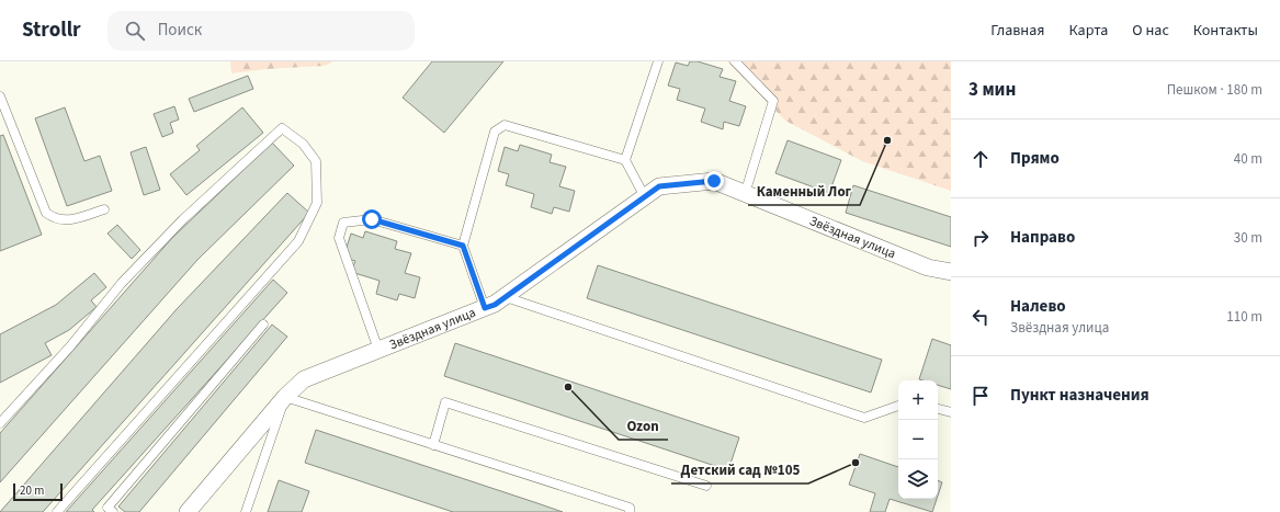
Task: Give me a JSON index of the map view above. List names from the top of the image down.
{
  "streets": {
    "street": ["Звёздная улица"]
  },
  "places": ["Каменный Лог", "Ozon", "Детский сад №105"],
  "scale_bar": "20 m",
  "page": {
    "header": "Strollr",
    "search": "Поиск",
    "nav": [
      "Главная",
      "Карта",
      "О нас",
      "Контакты"
    ],
    "heading": ["3 мин", "Пешком · 180 m"],
    "list": [
      ["Прямо", "40 m"],
      ["Направо", "30 m"],
      ["Налево", "Звёздная улица", "110 m"],
      "Пункт назначения"
    ],
    "map_buttons": ["+", "−"],
    "scale": "20 m"
  }
}
